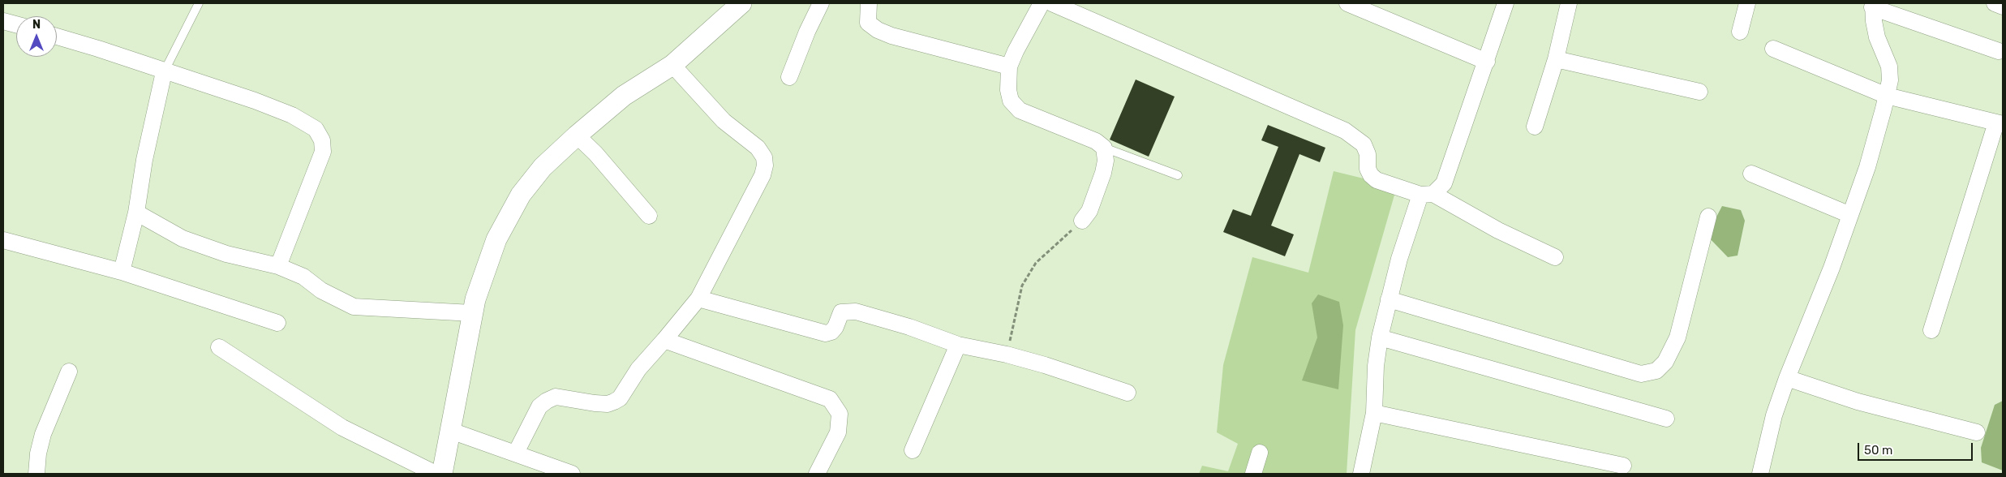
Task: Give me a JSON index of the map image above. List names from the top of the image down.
{
  "scale_bar": "50 m",
  "north": "top"
}
